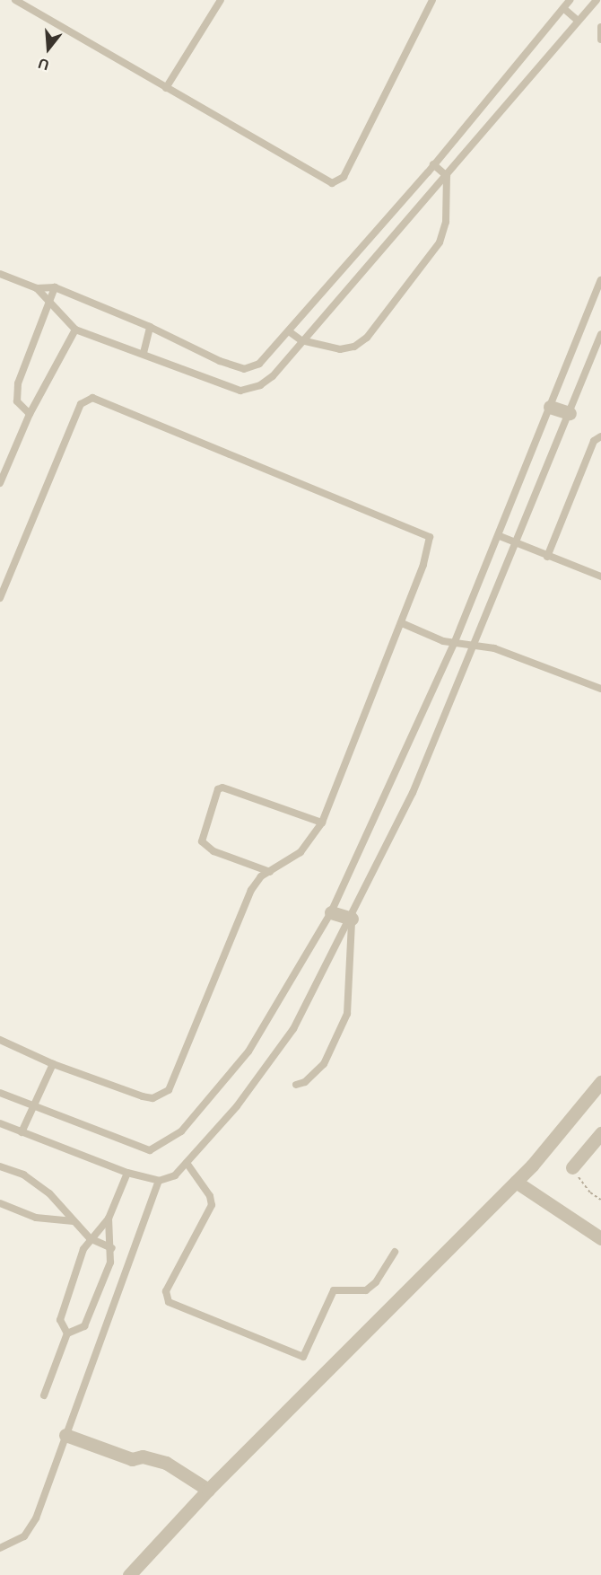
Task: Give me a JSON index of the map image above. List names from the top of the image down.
{
  "north": "bottom"
}
